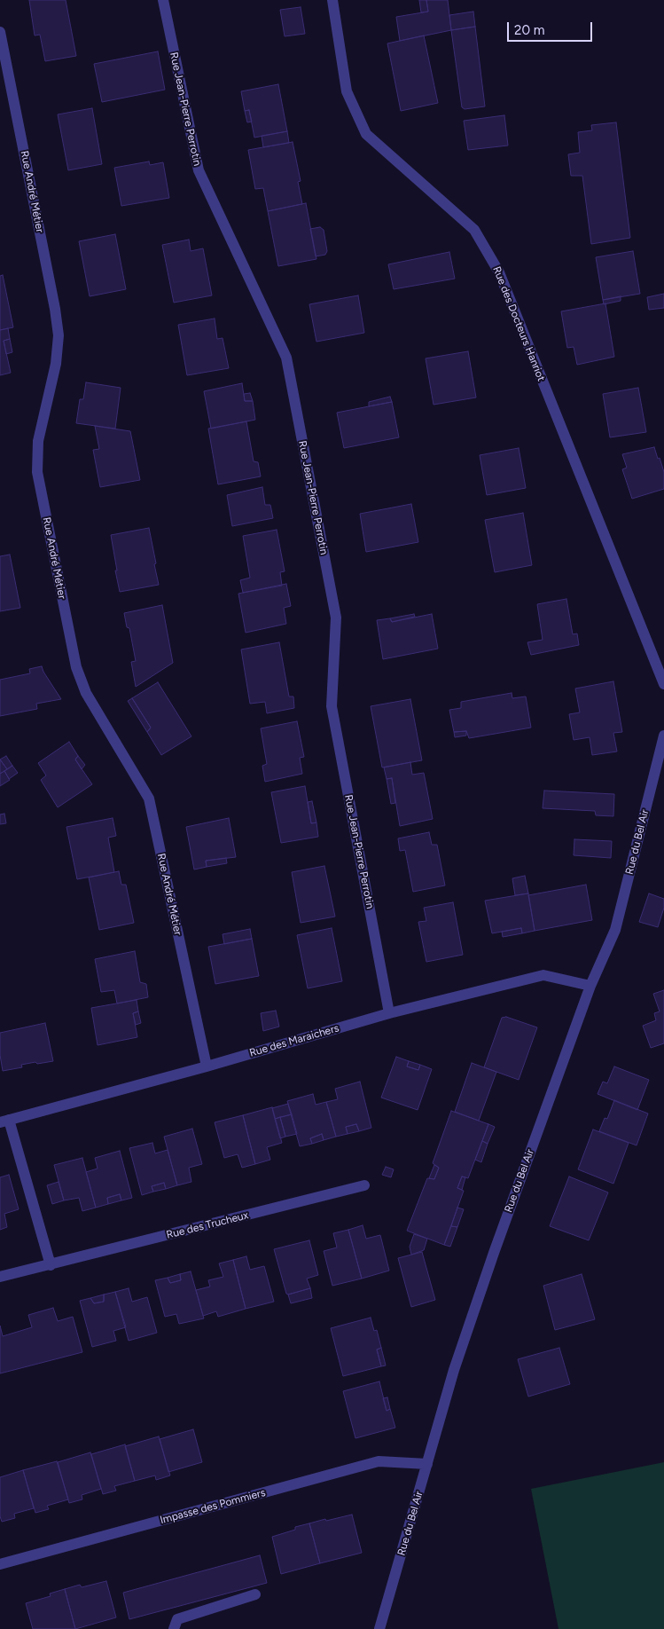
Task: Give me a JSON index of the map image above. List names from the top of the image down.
{
  "streets": {
    "street": [
      "Rue Jean-Pierre Perrotin",
      "Rue André Métier",
      "Rue des Docteurs Hanriot",
      "Rue du Bel Air",
      "Rue des Maraichers",
      "Rue des Trucheux",
      "Impasse des Pommiers"
    ]
  },
  "crossings": [
    ["Rue Jean-Pierre Perrotin", "Rue des Maraichers"],
    ["Rue André Métier", "Rue des Maraichers"],
    ["Rue du Bel Air", "Rue des Maraichers"],
    ["Rue du Bel Air", "Impasse des Pommiers"]
  ],
  "scale_bar": "20 m"
}
